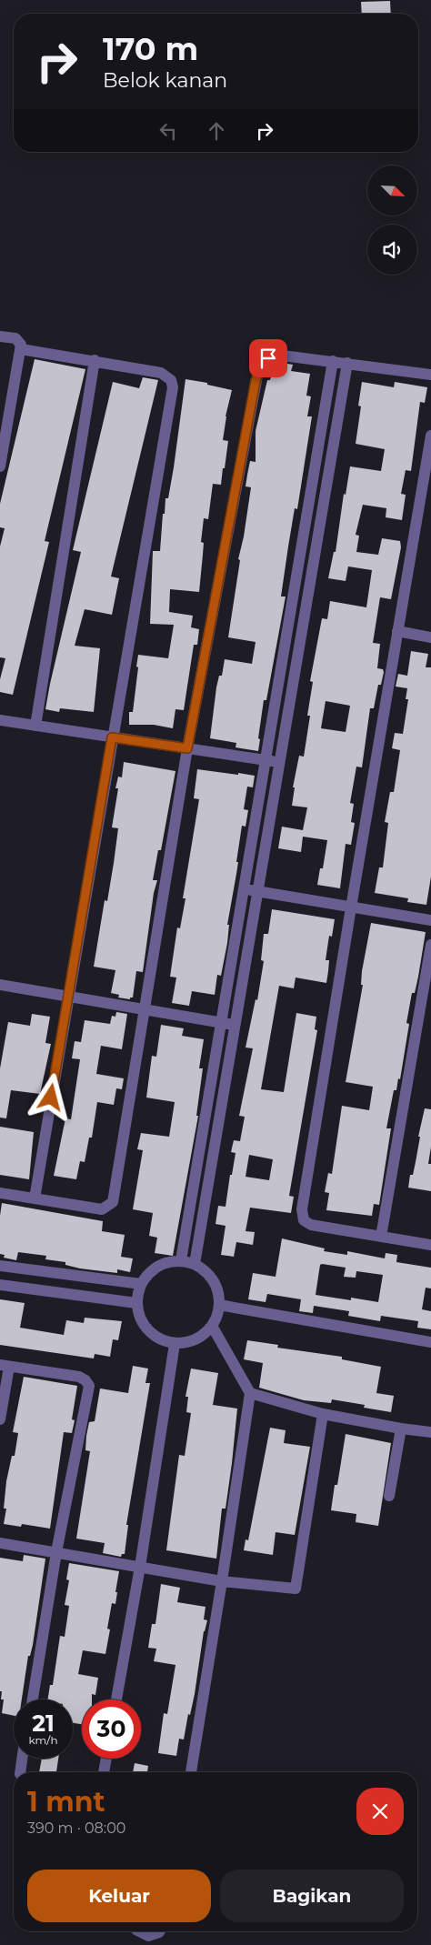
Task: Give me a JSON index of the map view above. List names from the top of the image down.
{
  "north": "bottom right",
  "page": {
    "turn": ["170 m", "Belok kanan"],
    "speed": "21 km/h",
    "limit": "30",
    "heading": ["1 mnt", "390 m · 08:00"],
    "buttons": ["Keluar", "Bagikan"]
  }
}
